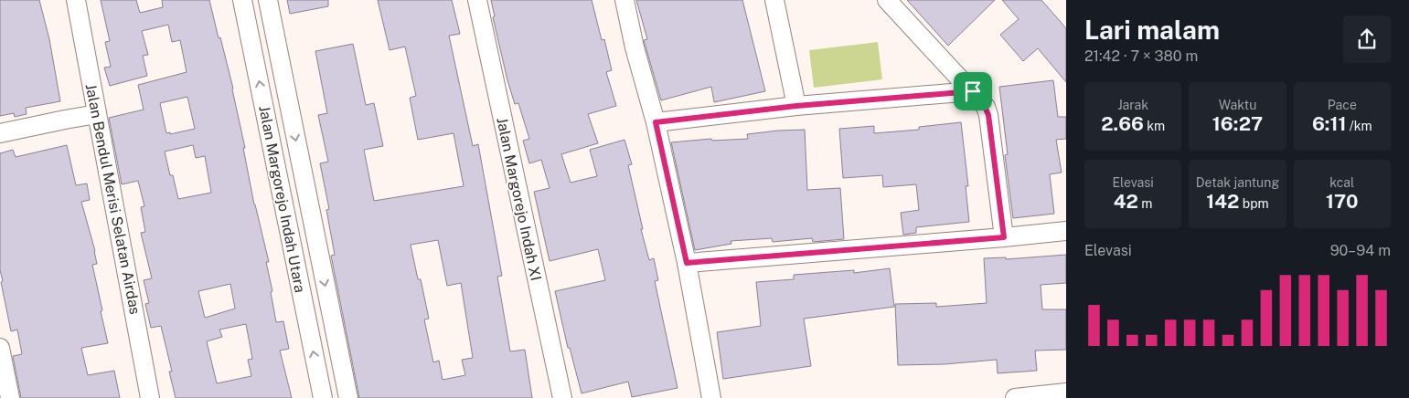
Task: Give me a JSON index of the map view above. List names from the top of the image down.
{
  "streets": {
    "street": ["Jalan Bendul Merisi Selatan Airdas", "Jalan Margorejo Indah Utara", "Jalan Margorejo Indah XI"]
  },
  "page": {
    "heading": ["Lari malam", "21:42 · 7 × 380 m"],
    "stats": [
      ["Jarak", "2.66 km"],
      ["Waktu", "16:27"],
      ["Pace", "6:11 /km"],
      ["Elevasi", "42 m"],
      ["Detak jantung", "142 bpm"],
      ["kcal", "170"]
    ],
    "chart": ["Elevasi", "90–94 m"]
  }
}
